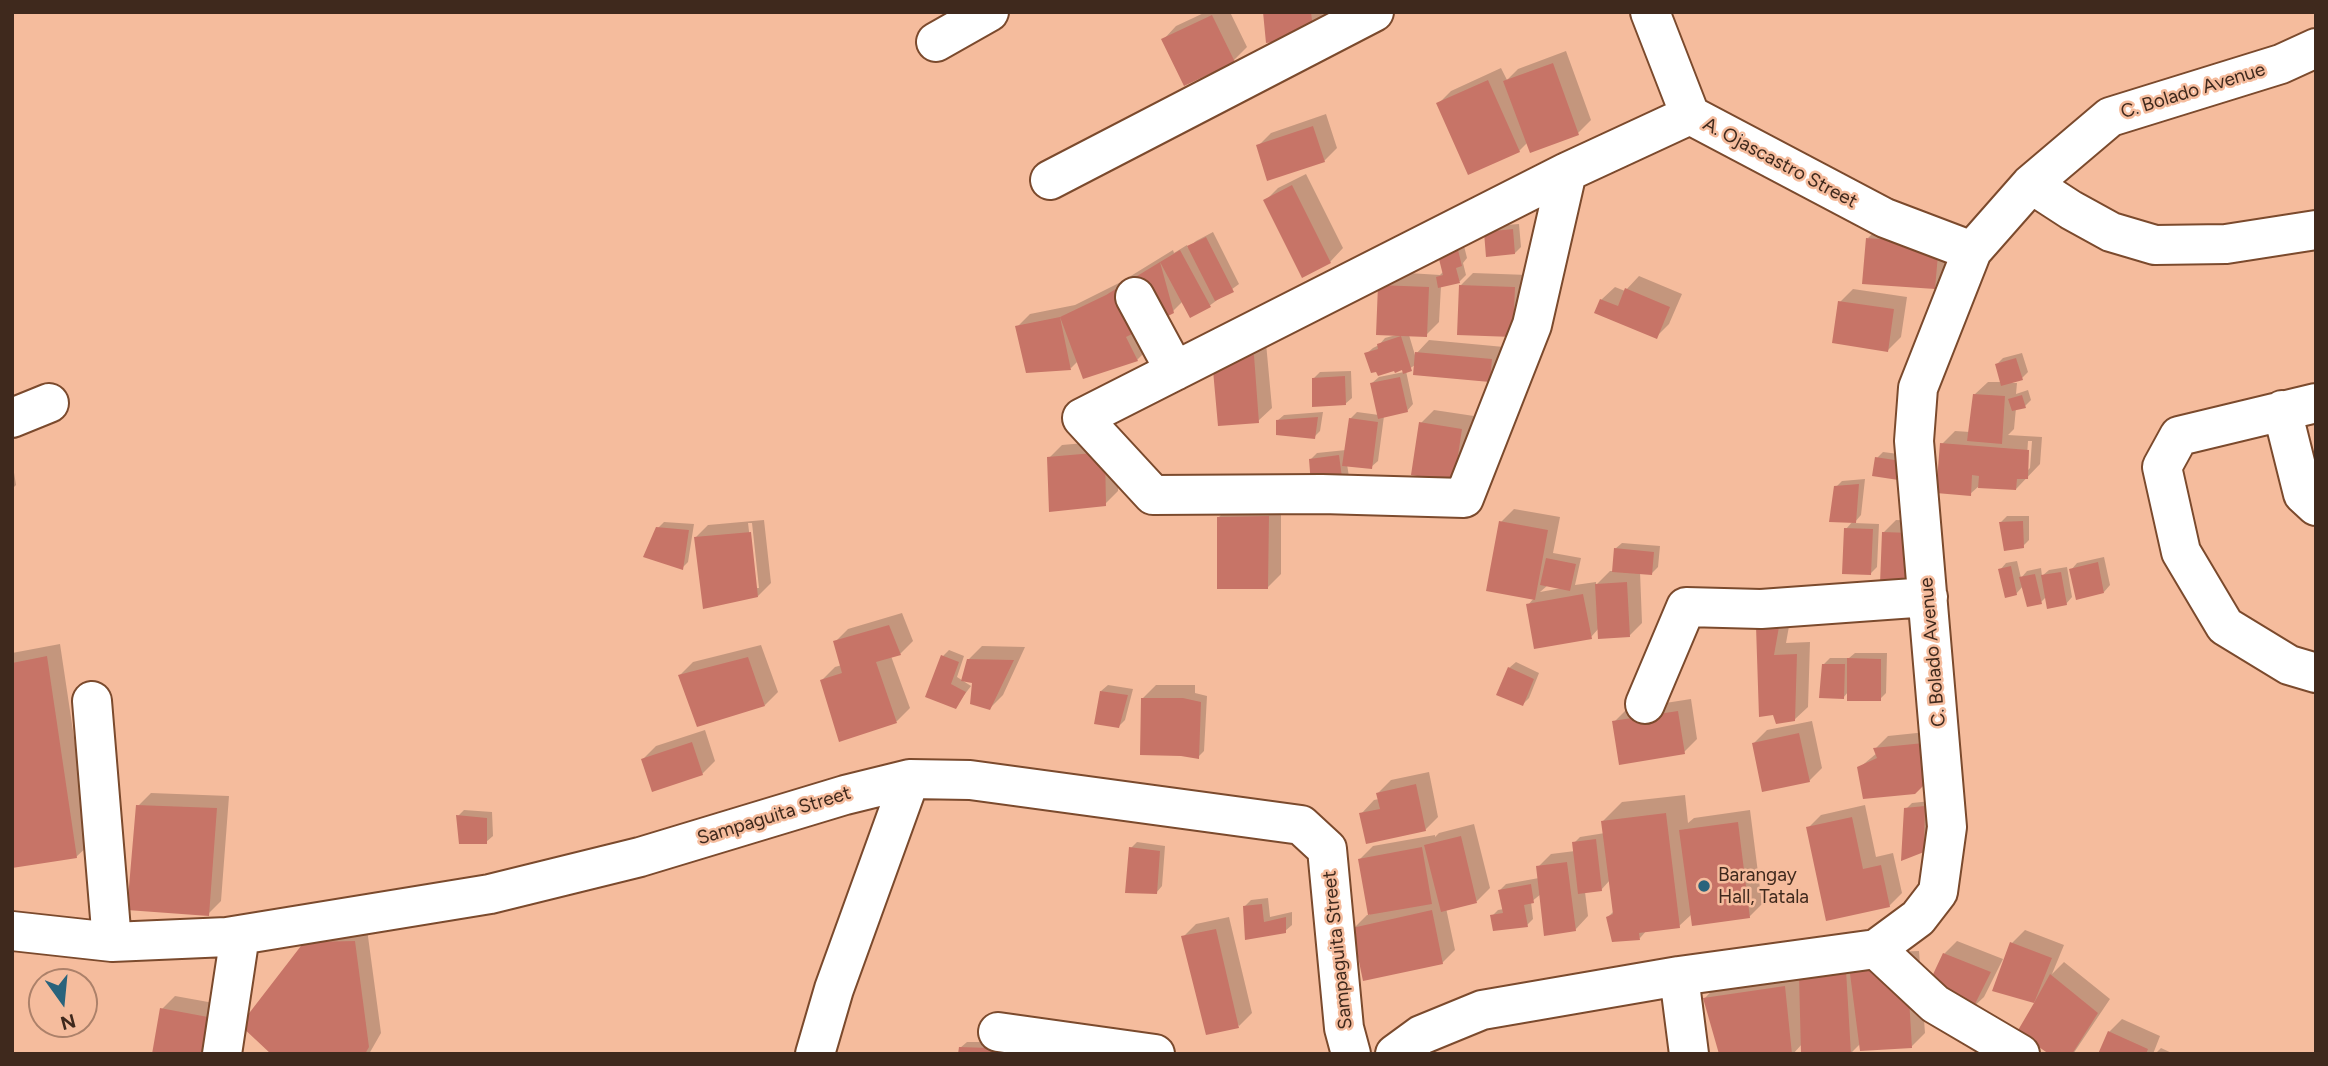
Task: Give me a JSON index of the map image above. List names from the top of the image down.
{
  "streets": {
    "street": ["C. Bolado Avenue", "A. Ojascastro Street", "Sampaguita Street"]
  },
  "crossings": [
    ["C. Bolado Avenue", "A. Ojascastro Street"]
  ],
  "places": ["Barangay Hall, Tatala"],
  "north": "bottom"
}
